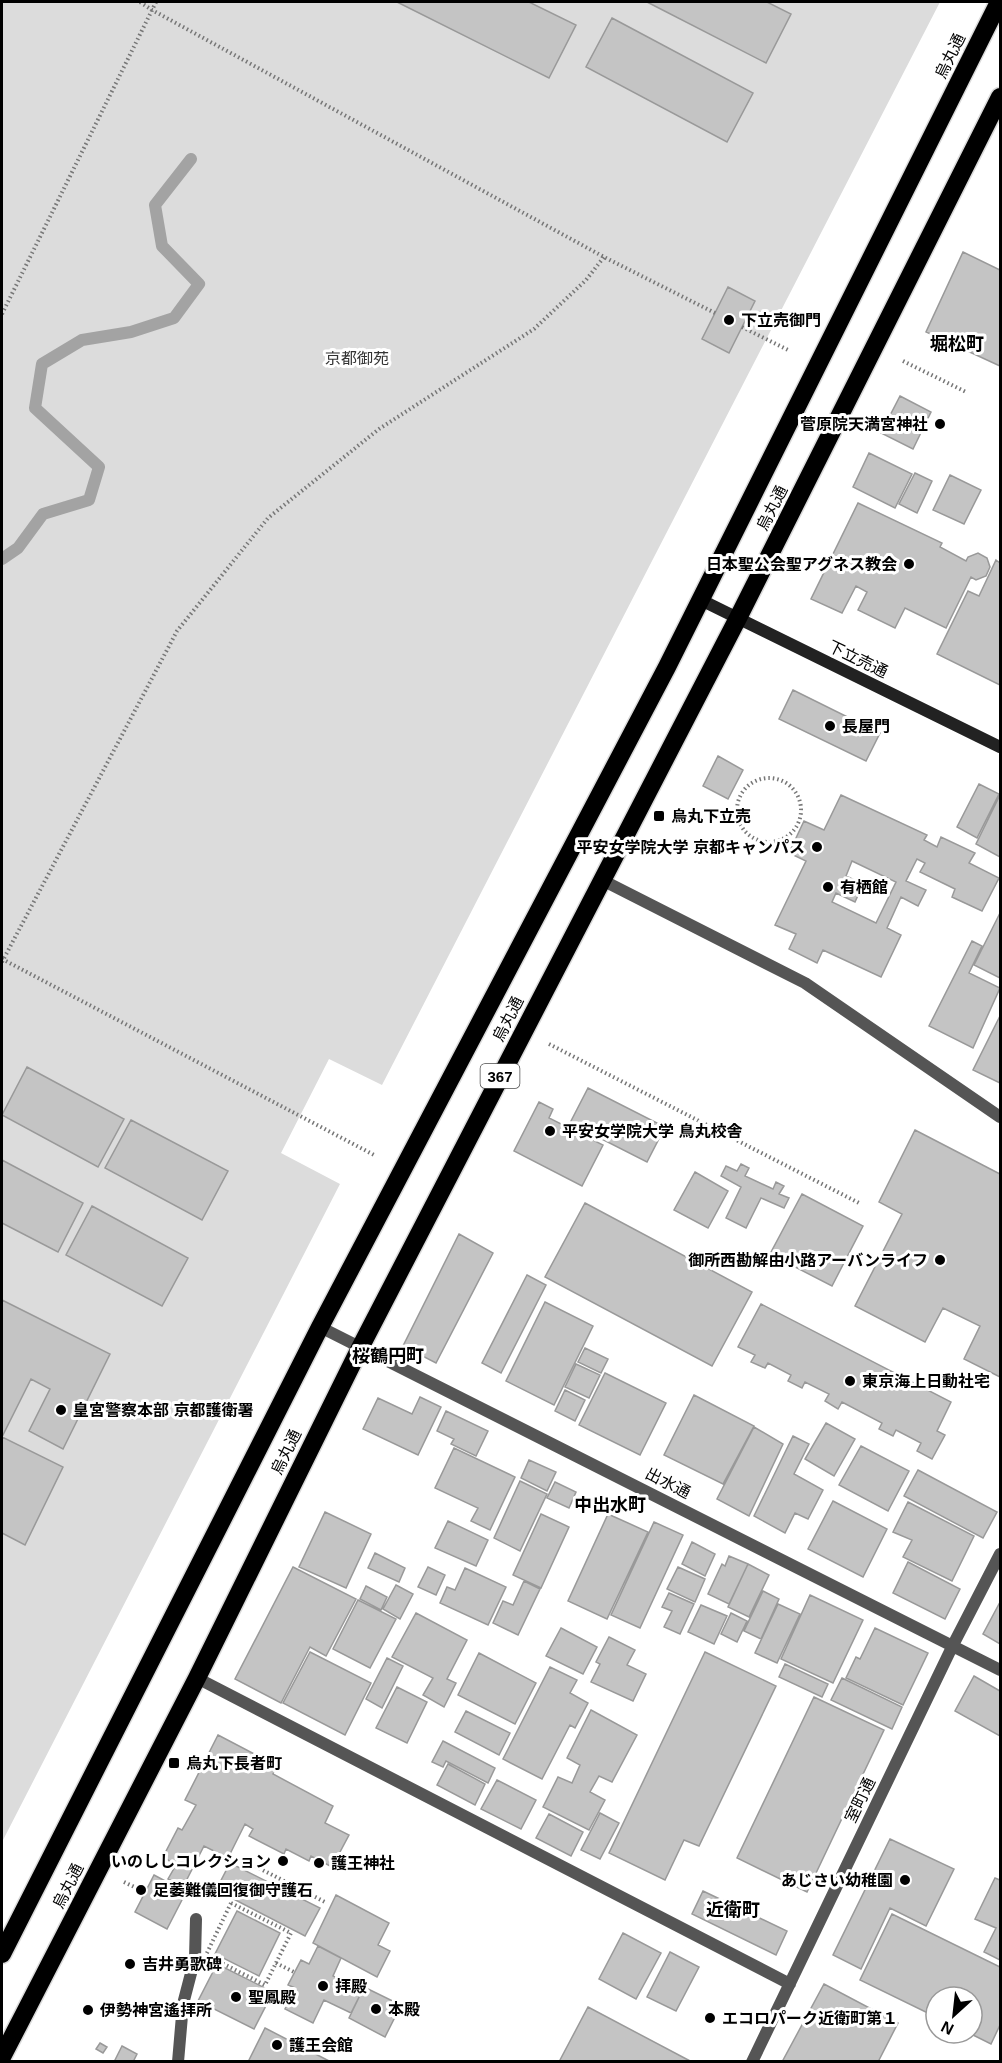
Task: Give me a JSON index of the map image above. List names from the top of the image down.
{
  "streets": {
    "highway": ["烏丸通", "367"],
    "street": ["下立売通", "出水通", "室町通"]
  },
  "crossings": [
    ["烏丸通", "下立売通"],
    ["烏丸通", "出水通"],
    ["出水通", "室町通"]
  ],
  "districts": [
    "堀松町",
    "桜鶴円町",
    "中出水町",
    "近衛町"
  ],
  "parks": ["京都御苑"],
  "places": {
    "other": [
      "下立売御門",
      "菅原院天満宮神社",
      "日本聖公会聖アグネス教会",
      "長屋門",
      "平安女学院大学 京都キャンパス",
      "有栖館",
      "平安女学院大学 鳥丸校舎",
      "御所西勘解由小路アーバンライフ",
      "東京海上日動社宅",
      "皇宮警察本部 京都護衛署",
      "いのししコレクション",
      "護王神社",
      "あじさい幼稚園",
      "足萎難儀回復御守護石",
      "吉井勇歌碑",
      "拝殿",
      "聖鳳殿",
      "本殿",
      "伊勢神宮遙拝所",
      "エコロパーク近衛町第１",
      "護王会館"
    ],
    "transit": ["烏丸下立売", "烏丸下長者町"]
  },
  "north": "bottom left"
}
